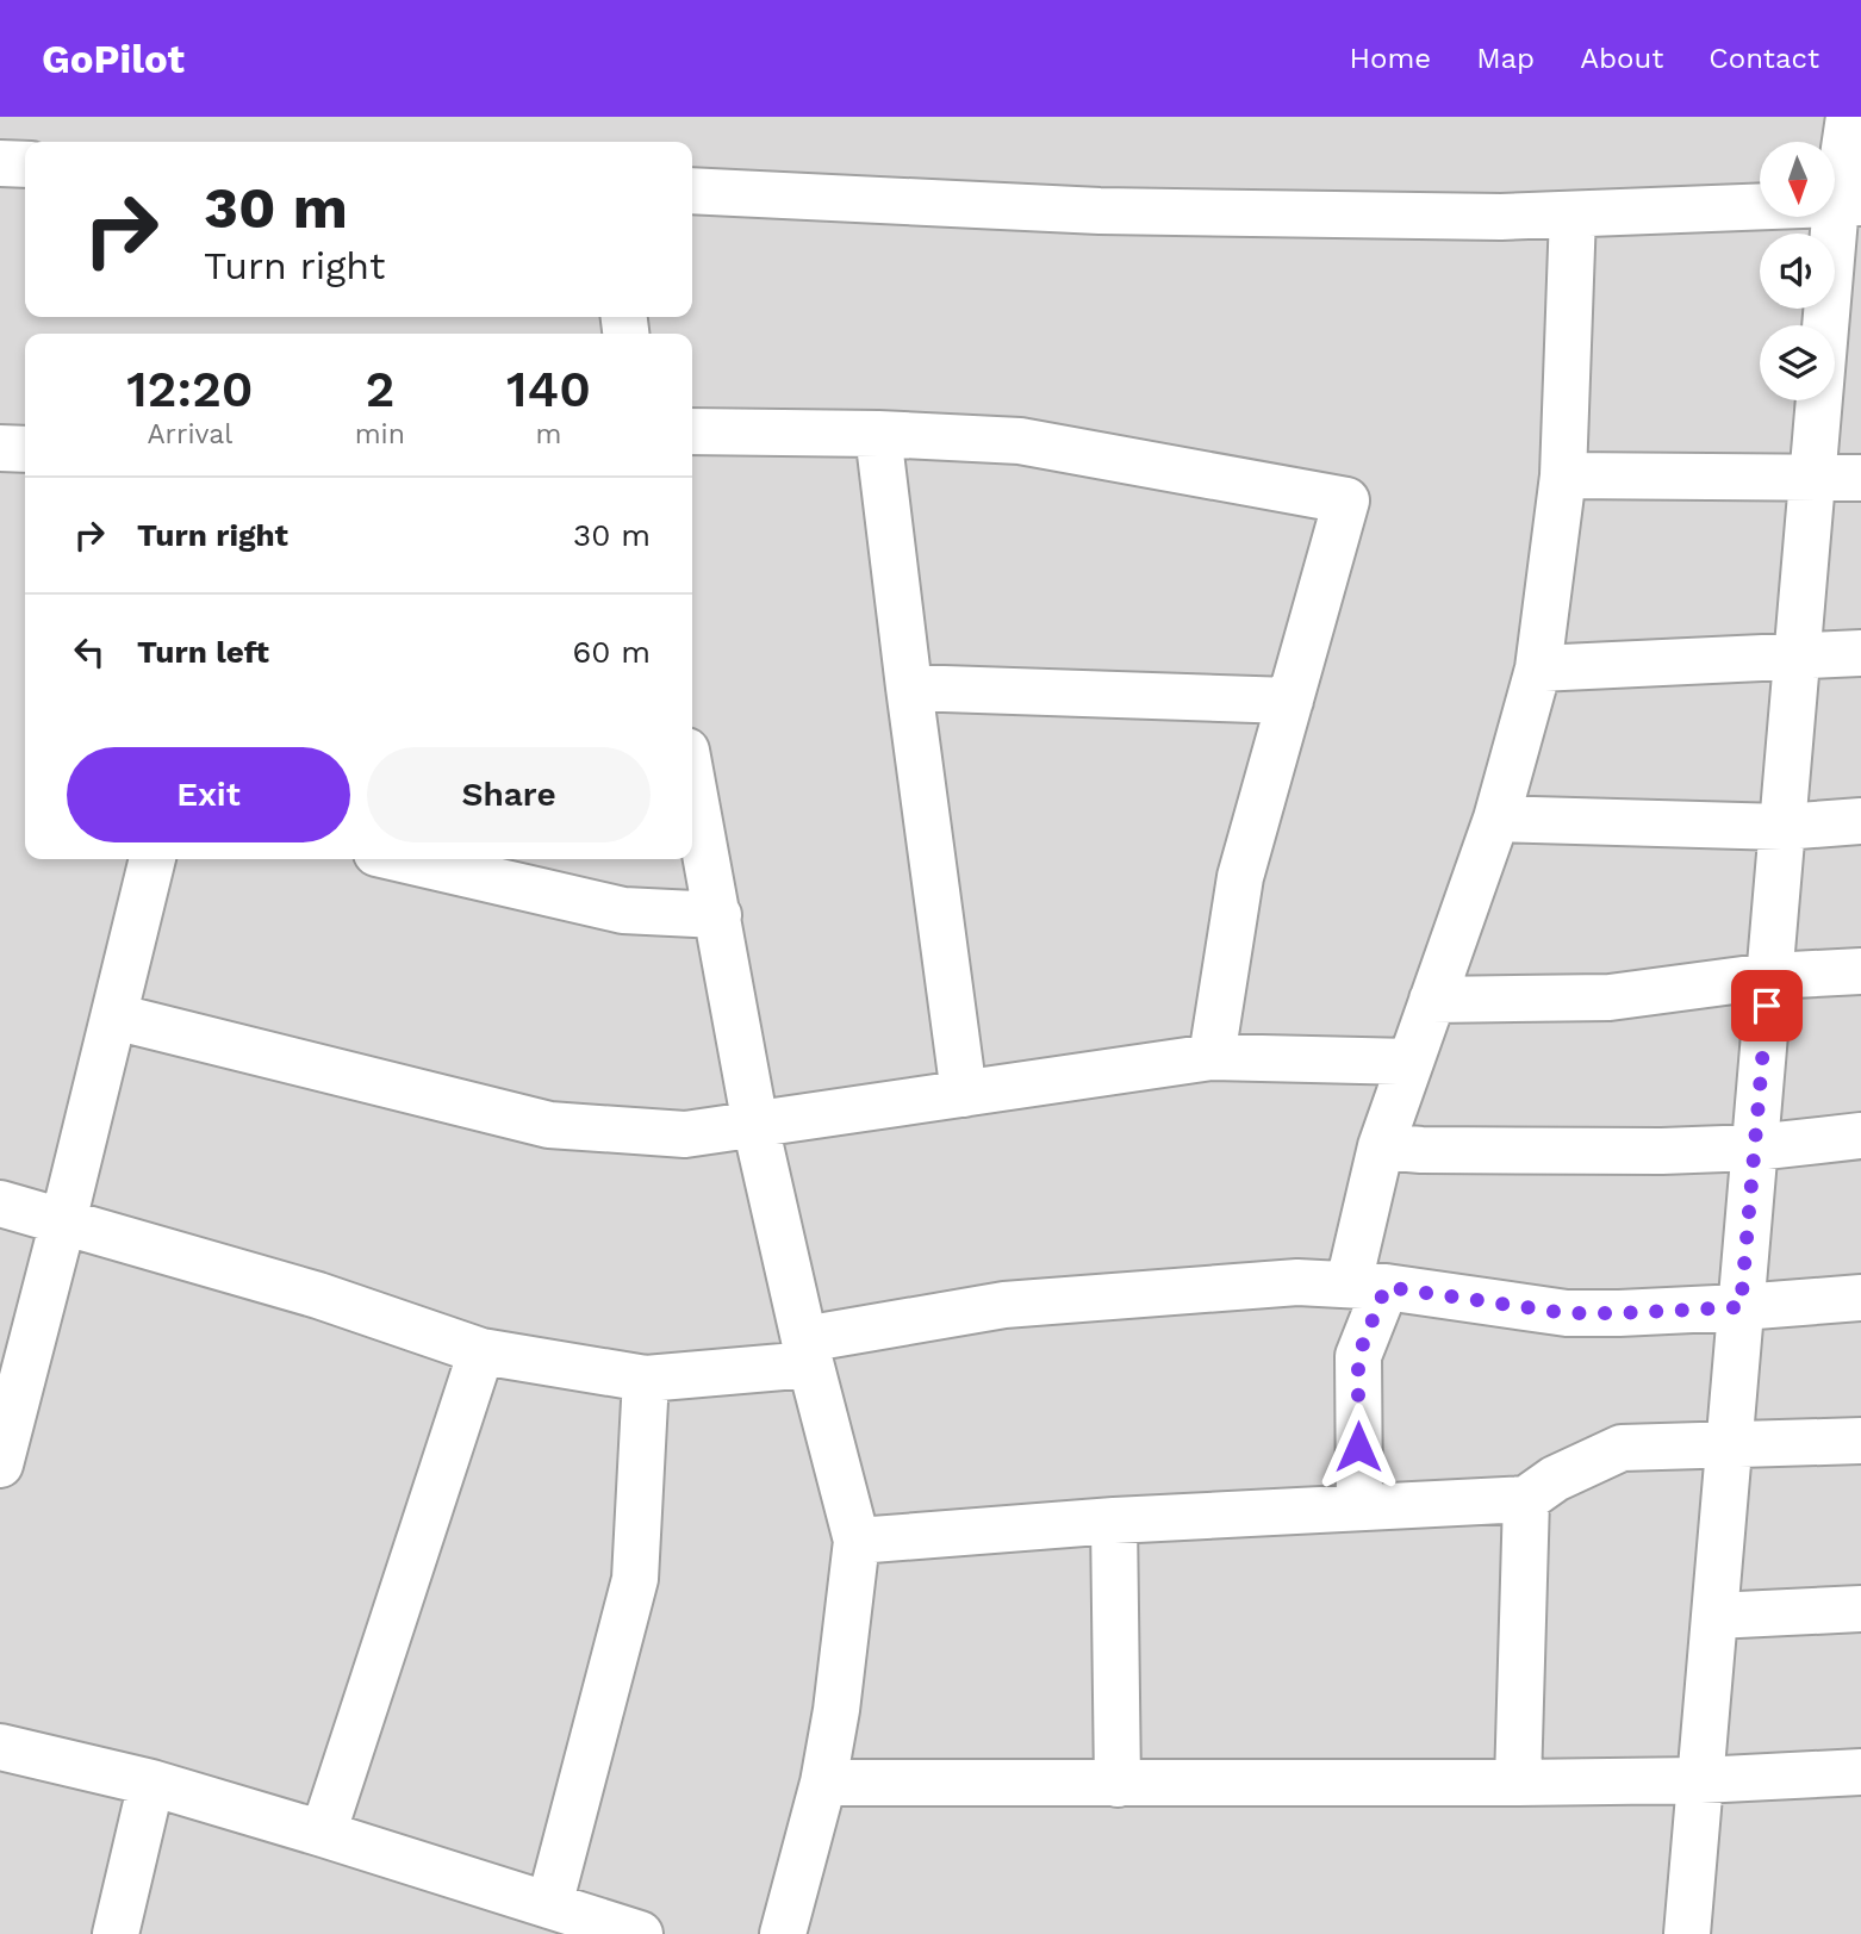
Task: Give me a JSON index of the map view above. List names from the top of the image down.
{
  "north": "bottom",
  "page": {
    "header": "GoPilot",
    "nav": [
      "Home",
      "Map",
      "About",
      "Contact"
    ],
    "turn": ["30 m", "Turn right"],
    "eta": [
      "12:20",
      "Arrival",
      "2",
      "min",
      "140",
      "m"
    ],
    "list": [
      {
        "name": "Turn right",
        "value": "30 m"
      },
      {
        "name": "Turn left",
        "value": "60 m"
      }
    ],
    "buttons": ["Exit", "Share"]
  }
}
